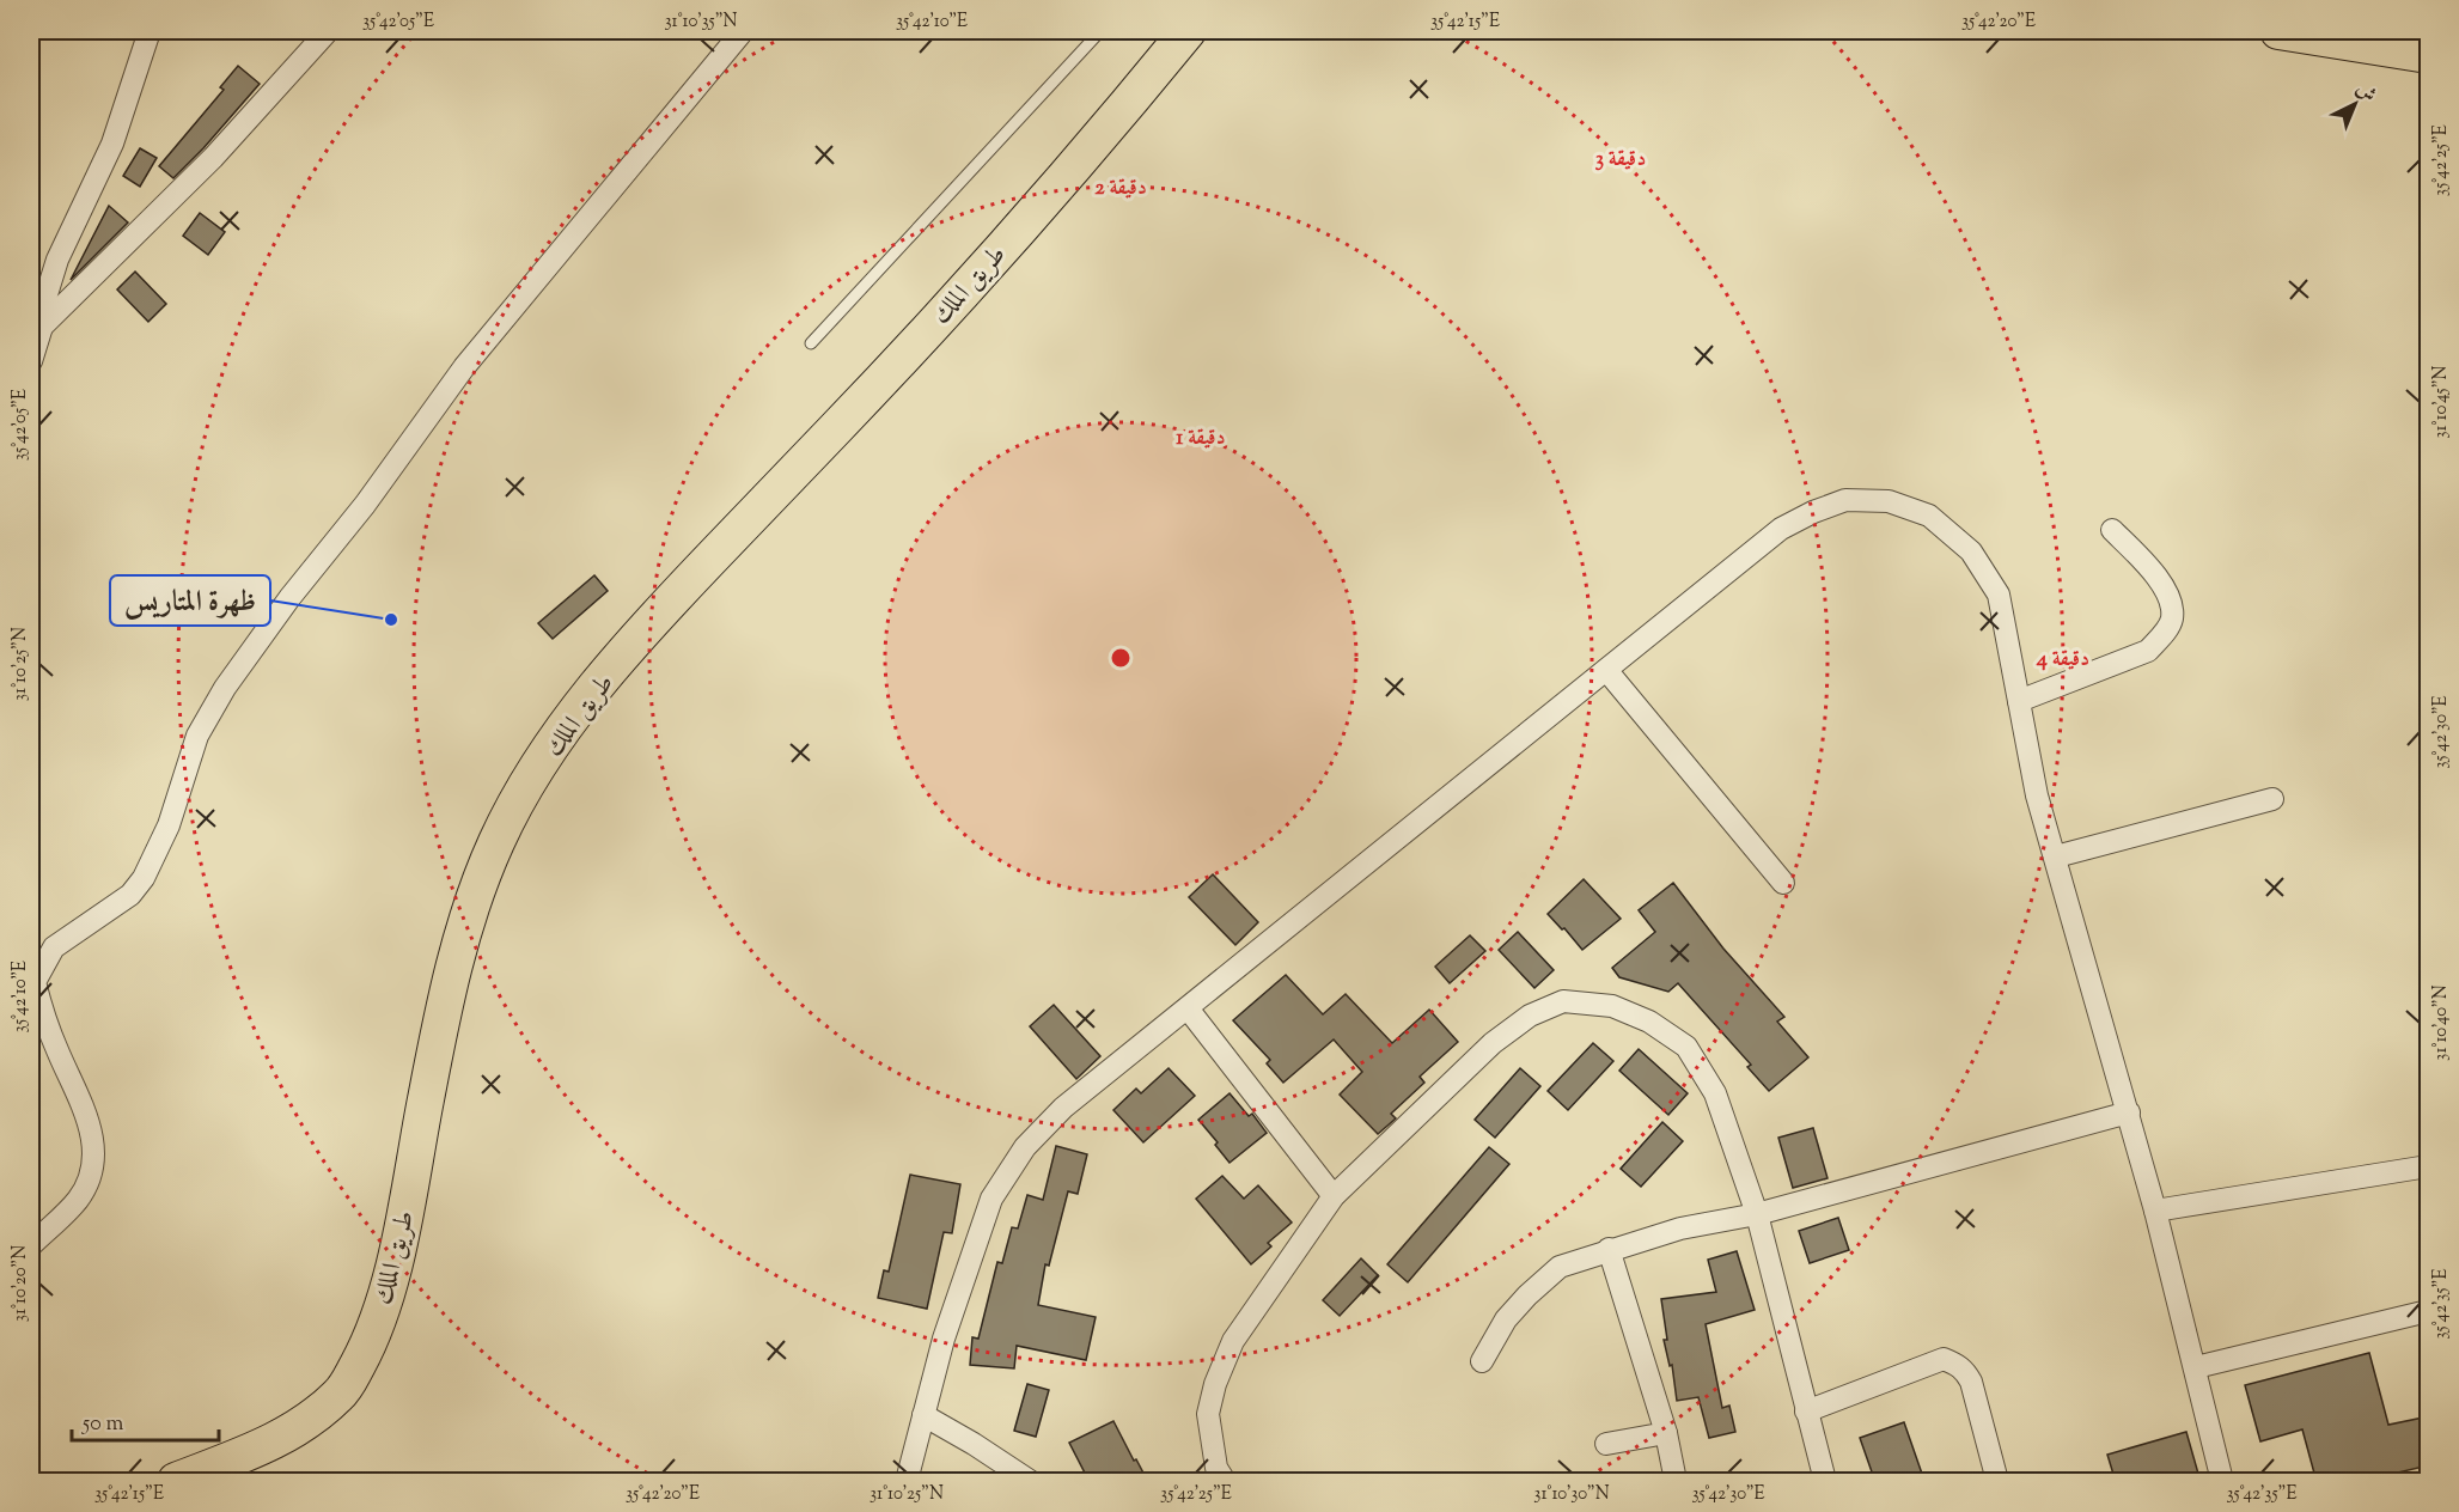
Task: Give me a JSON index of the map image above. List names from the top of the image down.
{
  "streets": {
    "main road": ["طريق الملك"]
  },
  "places": ["ظهرة المتاريس"],
  "scale_bar": "50 m",
  "north": "top right",
  "coordinates": [
    "35°42'05\"E",
    "31°10'35\"N",
    "35°42'10\"E",
    "35°42'15\"E",
    "35°42'20\"E",
    "35°42'25\"E",
    "31°10'45\"N",
    "31°10'25\"N",
    "35°42'30\"E",
    "31°10'40\"N",
    "31°10'20\"N",
    "35°42'35\"E",
    "31°10'30\"N"
  ],
  "rings": [
    "3 دقيقة",
    "2 دقيقة",
    "1 دقيقة",
    "4 دقيقة"
  ]
}
